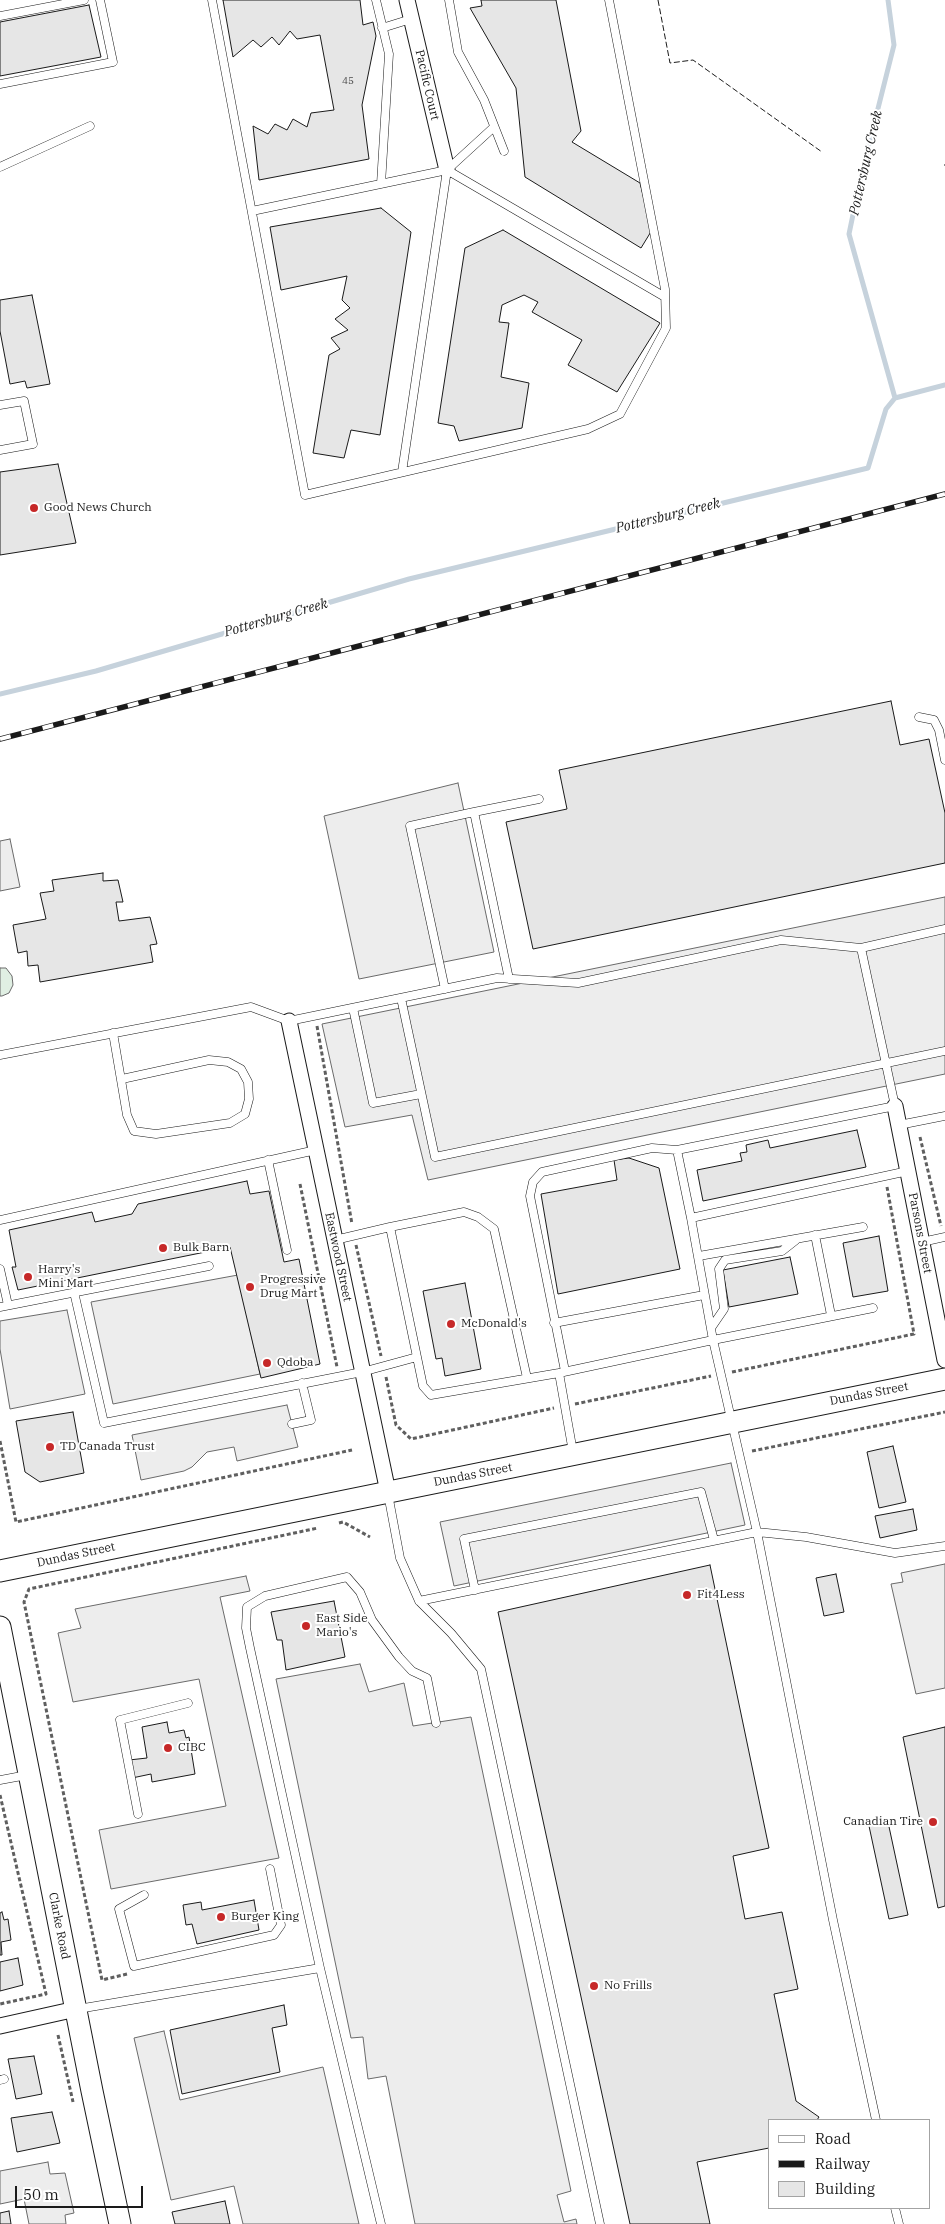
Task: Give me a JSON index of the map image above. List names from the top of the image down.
{
  "streets": {
    "main road": ["Dundas Street", "Clarke Road"],
    "street": ["Pacific Court", "Parsons Street", "Eastwood Street"]
  },
  "crossings": [
    ["Eastwood Street", "Dundas Street"]
  ],
  "water": ["Pottersburg Creek"],
  "places": [
    "Good News Church",
    "Bulk Barn",
    "Harry's Mini Mart",
    "Progressive Drug Mart",
    "McDonald's",
    "Qdoba",
    "TD Canada Trust",
    "Fit4Less",
    "East Side Mario's",
    "CIBC",
    "Canadian Tire",
    "Burger King",
    "No Frills"
  ],
  "house_numbers": ["45"],
  "legend": ["Road", "Railway", "Building"],
  "scale_bar": "50 m"
}
